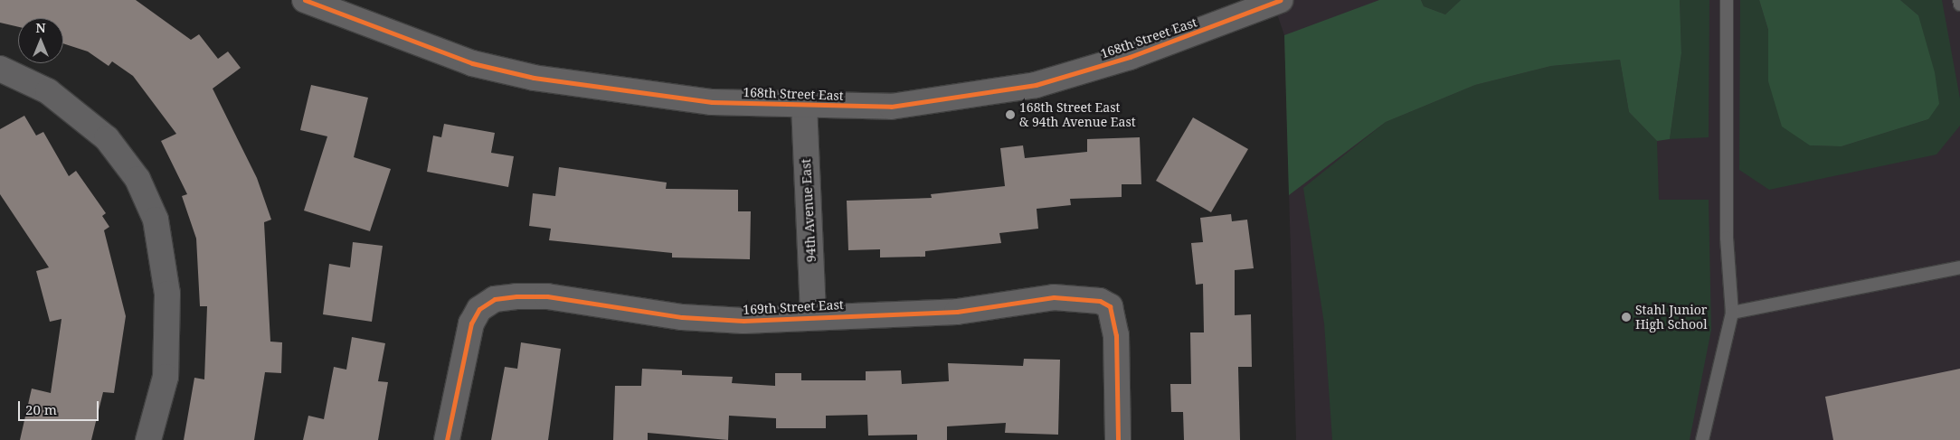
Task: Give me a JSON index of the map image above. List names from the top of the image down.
{
  "streets": {
    "street": ["168th Street East", "94th Avenue East", "169th Street East"]
  },
  "crossings": [
    ["168th Street East", "94th Avenue East"],
    ["94th Avenue East", "169th Street East"]
  ],
  "places": ["168th Street East & 94th Avenue East", "Stahl Junior High School"],
  "scale_bar": "20 m",
  "north": "top"
}
